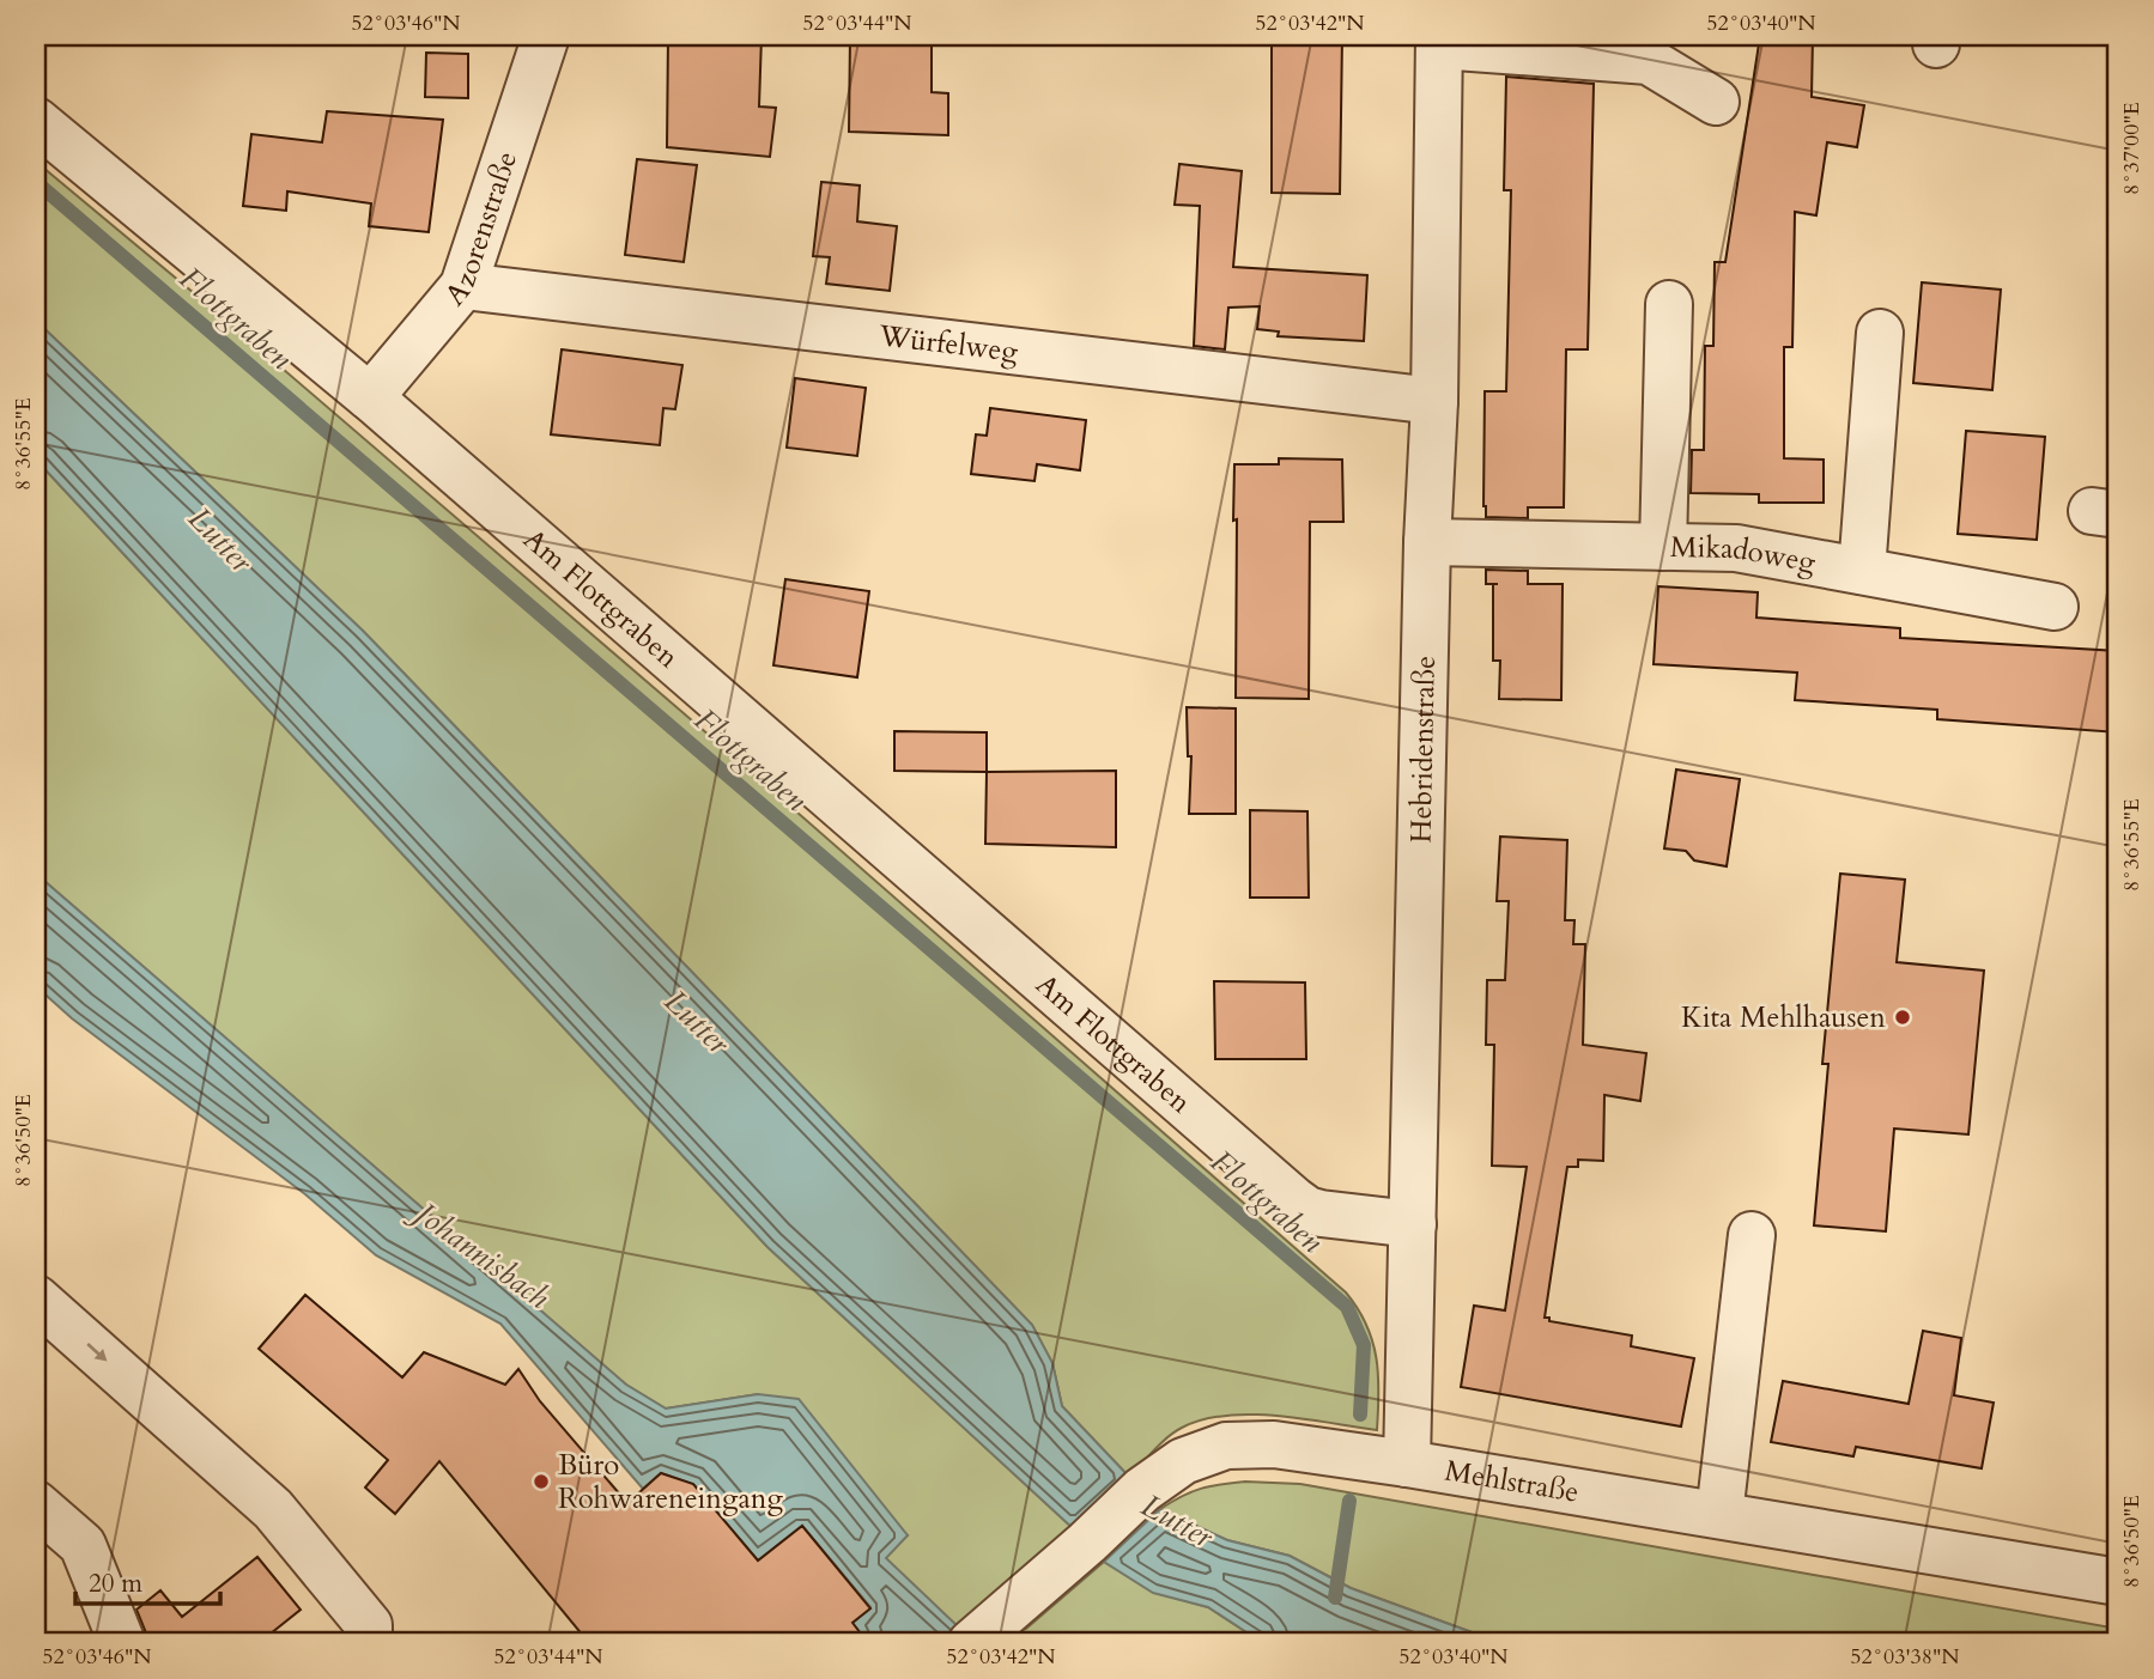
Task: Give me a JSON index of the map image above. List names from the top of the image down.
{
  "streets": {
    "street": [
      "Azorenstraße",
      "Würfelweg",
      "Mikadoweg",
      "Am Flottgraben",
      "Hebridenstraße",
      "Mehlstraße"
    ]
  },
  "crossings": [
    ["Azorenstraße", "Würfelweg"],
    ["Azorenstraße", "Am Flottgraben"],
    ["Würfelweg", "Hebridenstraße"],
    ["Mikadoweg", "Hebridenstraße"],
    ["Am Flottgraben", "Hebridenstraße"],
    ["Hebridenstraße", "Mehlstraße"]
  ],
  "water": ["Flottgraben", "Lutter", "Johannisbach"],
  "places": ["Kita Mehlhausen", "Büro Rohwareneingang"],
  "scale_bar": "20 m",
  "coordinates": [
    "52°03'46\"N",
    "52°03'44\"N",
    "52°03'42\"N",
    "52°03'40\"N",
    "8°37'00\"E",
    "8°36'55\"E",
    "8°36'50\"E",
    "52°03'38\"N"
  ]
}
